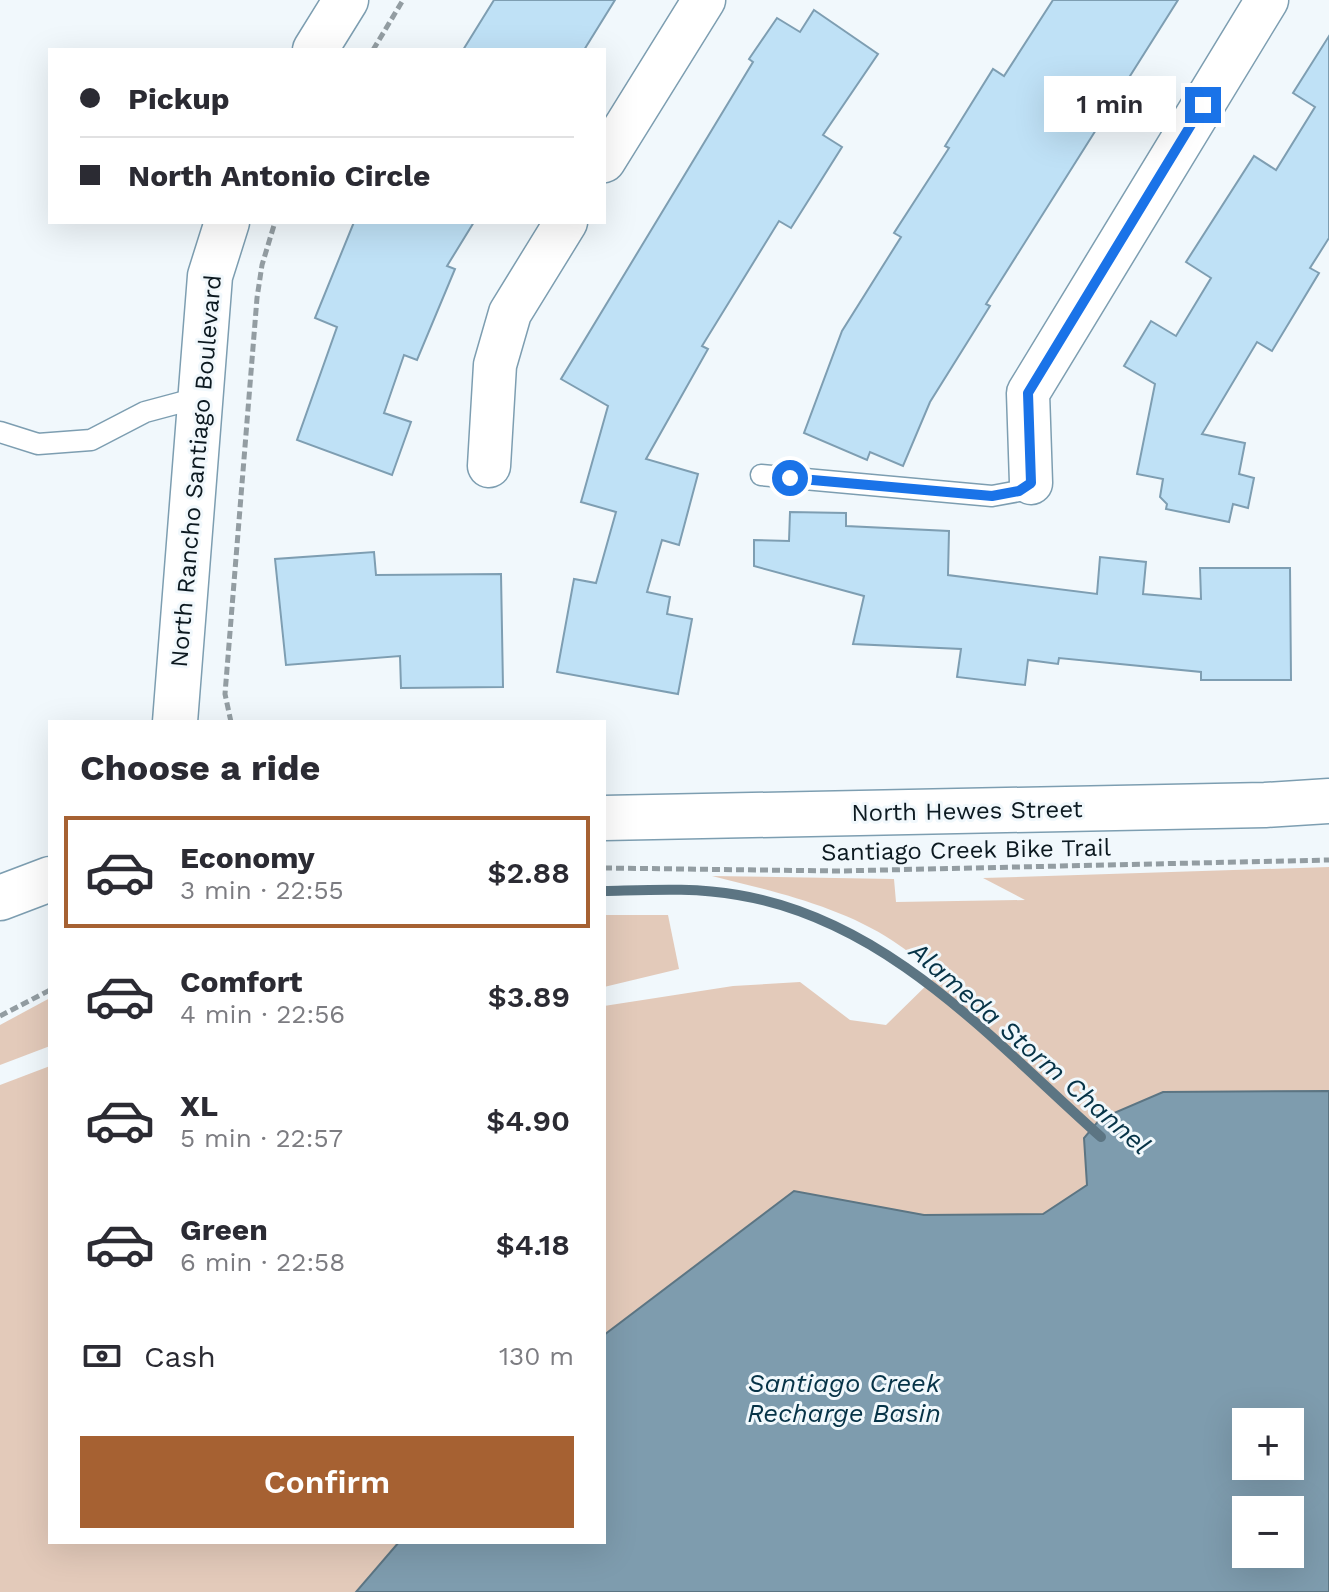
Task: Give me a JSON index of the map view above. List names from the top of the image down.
{
  "streets": {
    "main road": ["North Rancho Santiago Boulevard", "North Hewes Street"],
    "path": ["Santiago Creek Bike Trail"]
  },
  "water": ["Alameda Storm Channel", "Santiago Creek Recharge Basin"],
  "page": {
    "banner": ["Pickup", "North Antonio Circle"],
    "bubble": "1 min",
    "heading": "Choose a ride",
    "list": [
      {
        "name": "Economy",
        "note": "3 min · 22:55",
        "value": "$2.88"
      },
      {
        "name": "Comfort",
        "note": "4 min · 22:56",
        "value": "$3.89"
      },
      {
        "name": "XL",
        "note": "5 min · 22:57",
        "value": "$4.90"
      },
      {
        "name": "Green",
        "note": "6 min · 22:58",
        "value": "$4.18"
      }
    ],
    "pay": ["Cash", "130 m"],
    "map_buttons": ["+", "−"],
    "buttons": "Confirm"
  }
}
